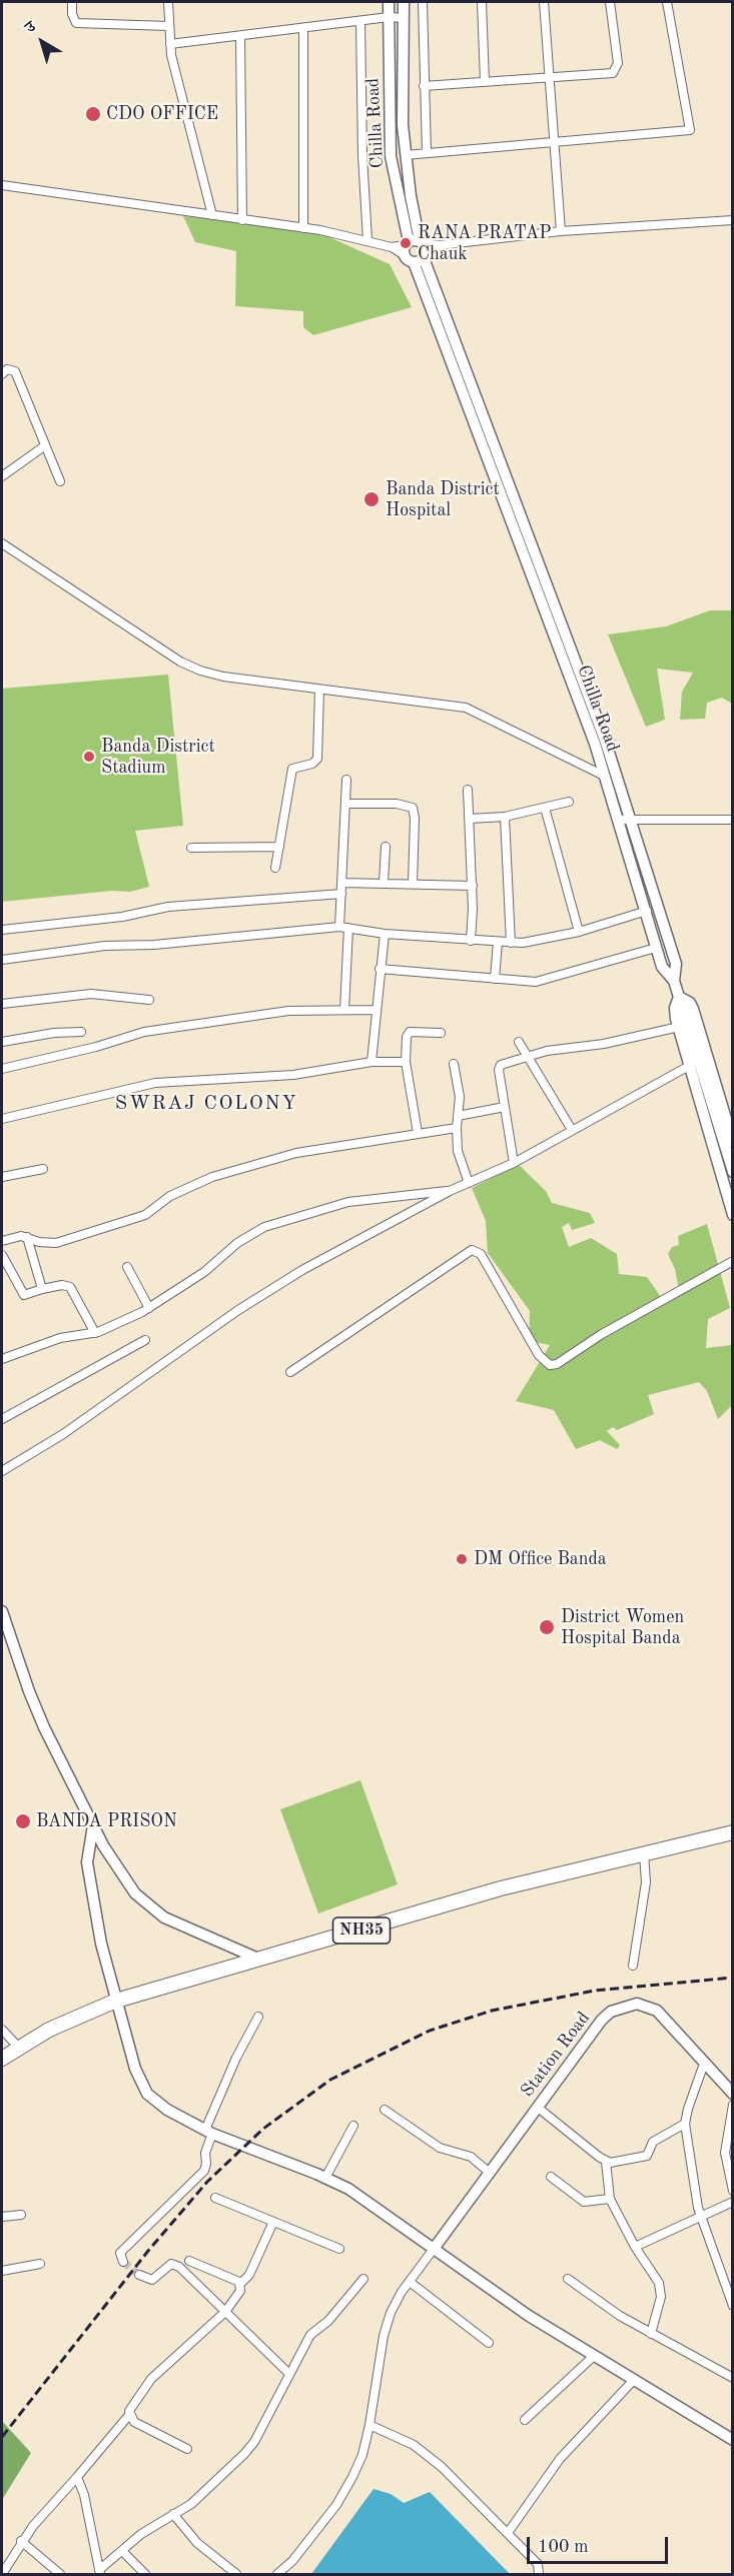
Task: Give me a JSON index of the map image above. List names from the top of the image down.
{
  "streets": {
    "highway": ["NH35"],
    "main road": ["Chilla Road", "Station Road"]
  },
  "districts": ["SWRAJ COLONY"],
  "places": [
    "CDO OFFICE",
    "RANA PRATAP Chauk",
    "Banda District Hospital",
    "Banda District Stadium",
    "DM Office Banda",
    "District Women Hospital Banda",
    "BANDA PRISON"
  ],
  "scale_bar": "100 m",
  "north": "top left"
}
